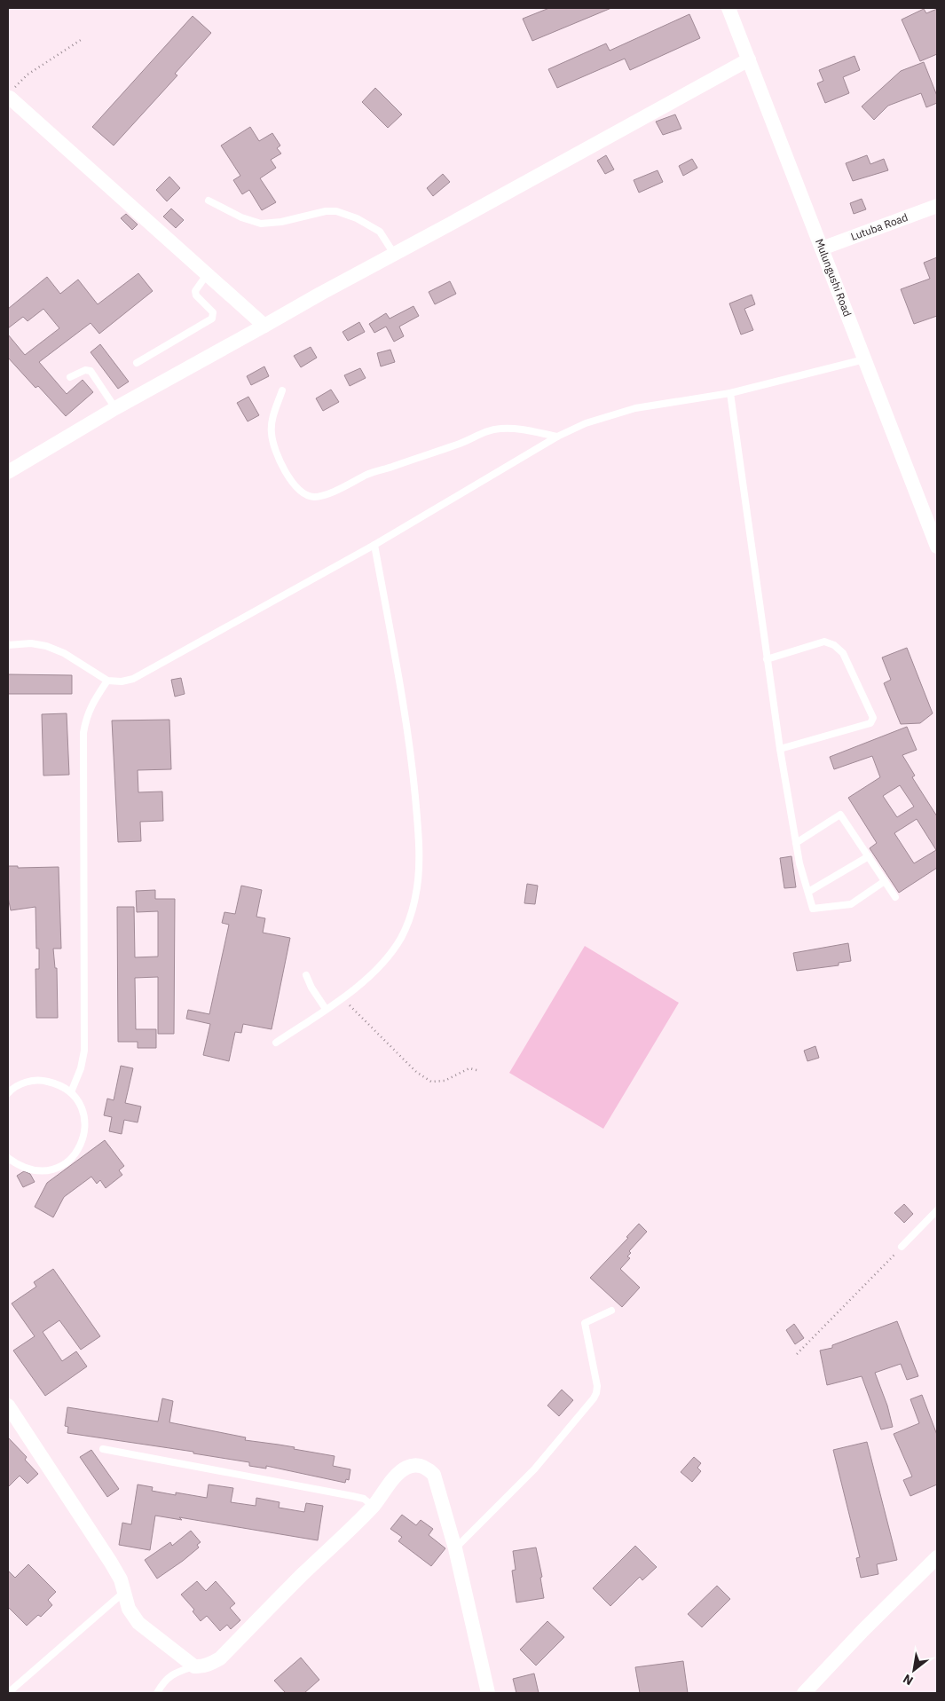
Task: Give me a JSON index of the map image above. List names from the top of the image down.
{
  "streets": {
    "street": ["Lutuba Road", "Mulungushi Road"]
  },
  "crossings": [
    ["Lutuba Road", "Mulungushi Road"]
  ],
  "north": "bottom left"
}
